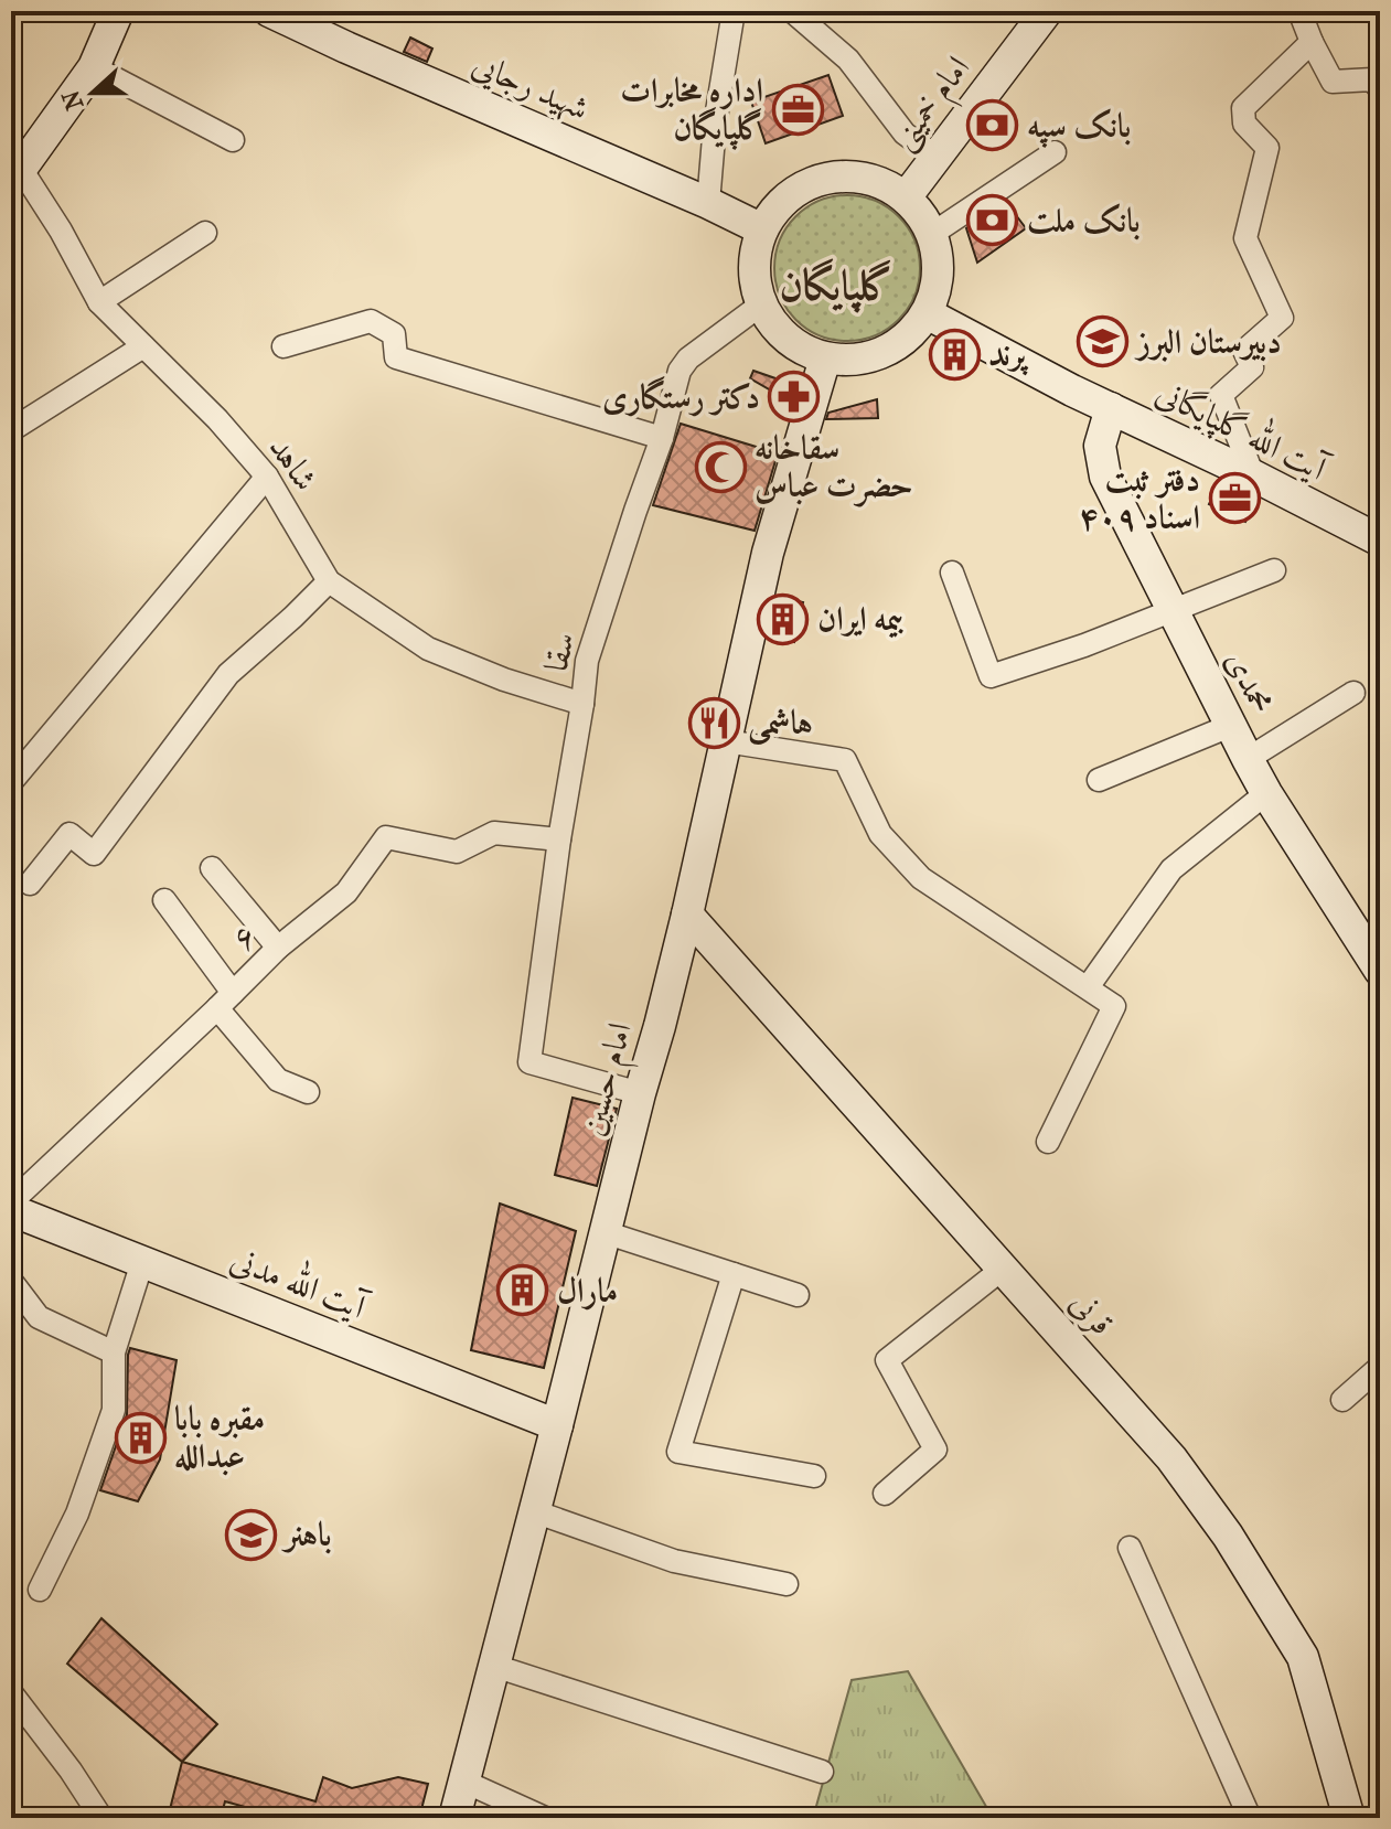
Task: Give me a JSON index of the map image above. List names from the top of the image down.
{
  "streets": {
    "main road": [
      "شهید رجایی",
      "امام خمینی",
      "آیت الله گلپایگانی",
      "محمدی",
      "امام حسین",
      "آیت الله مدنی",
      "قرنی"
    ],
    "street": ["شاهد", "سقا", "۶"]
  },
  "crossings": [
    ["شهید رجایی", "امام خمینی"],
    ["شهید رجایی", "آیت الله گلپایگانی"],
    ["شهید رجایی", "سقا"],
    ["شهید رجایی", "امام حسین"],
    ["امام خمینی", "آیت الله گلپایگانی"],
    ["امام خمینی", "سقا"],
    ["امام خمینی", "امام حسین"],
    ["آیت الله گلپایگانی", "سقا"],
    ["آیت الله گلپایگانی", "محمدی"],
    ["آیت الله گلپایگانی", "امام حسین"],
    ["شاهد", "سقا"],
    ["سقا", "۶"],
    ["سقا", "امام حسین"],
    ["امام حسین", "آیت الله مدنی"],
    ["امام حسین", "قرنی"]
  ],
  "districts": ["گلپایگان"],
  "places": {
    "office": ["اداره مخابرات گلپایگان", "دفتر ثبت اسناد ۴۰۹"],
    "bank": ["بانک سپه", "بانک ملت"],
    "school or university": ["دبیرستان البرز", "باهنر"],
    "building": [
      "پرند",
      "بیمه ایران",
      "مارال",
      "مقبره بابا عبدالله"
    ],
    "pharmacy": ["دکتر رستگاری"],
    "mosque": ["سقاخانه حضرت عباس"],
    "restaurant": ["هاشمی"]
  },
  "north": "left"
}
